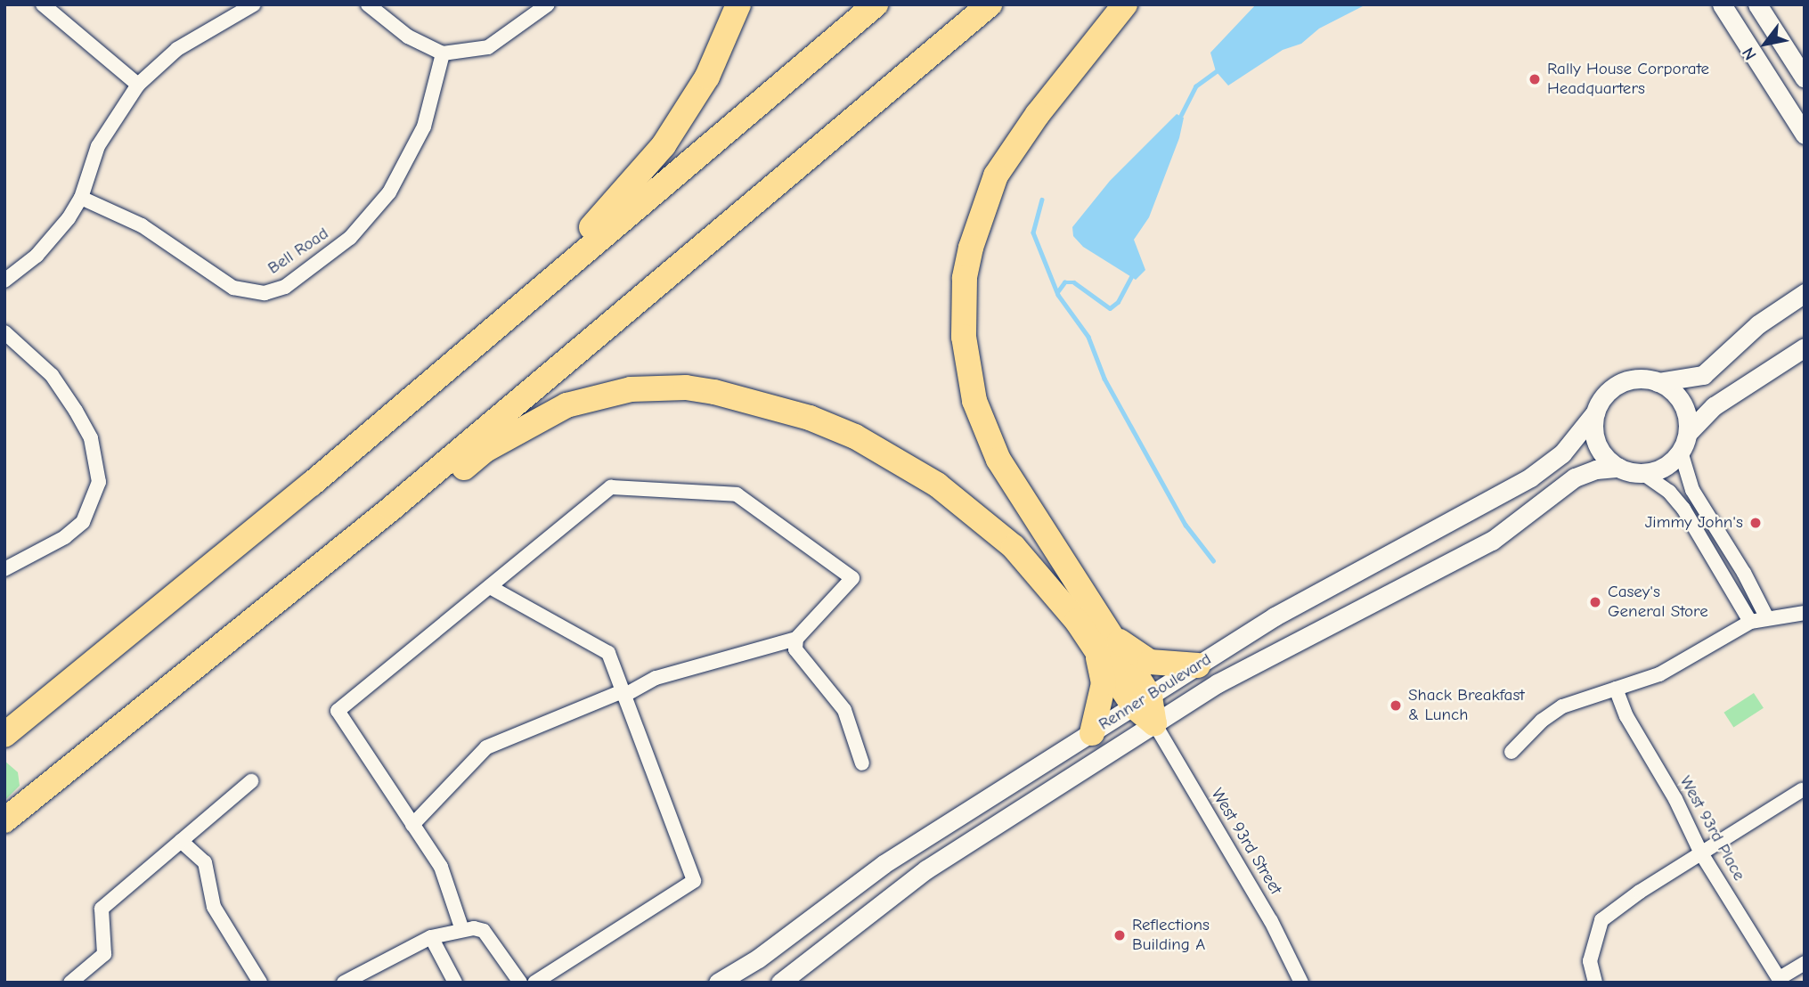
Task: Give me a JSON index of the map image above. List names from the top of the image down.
{
  "streets": {
    "main road": ["Renner Boulevard"],
    "street": ["Bell Road", "West 93rd Place", "West 93rd Street"]
  },
  "crossings": [
    ["Renner Boulevard", "West 93rd Street"]
  ],
  "places": [
    "Rally House Corporate Headquarters",
    "Jimmy John's",
    "Casey's General Store",
    "Shack Breakfast & Lunch",
    "Reflections Building A"
  ],
  "north": "bottom left"
}
